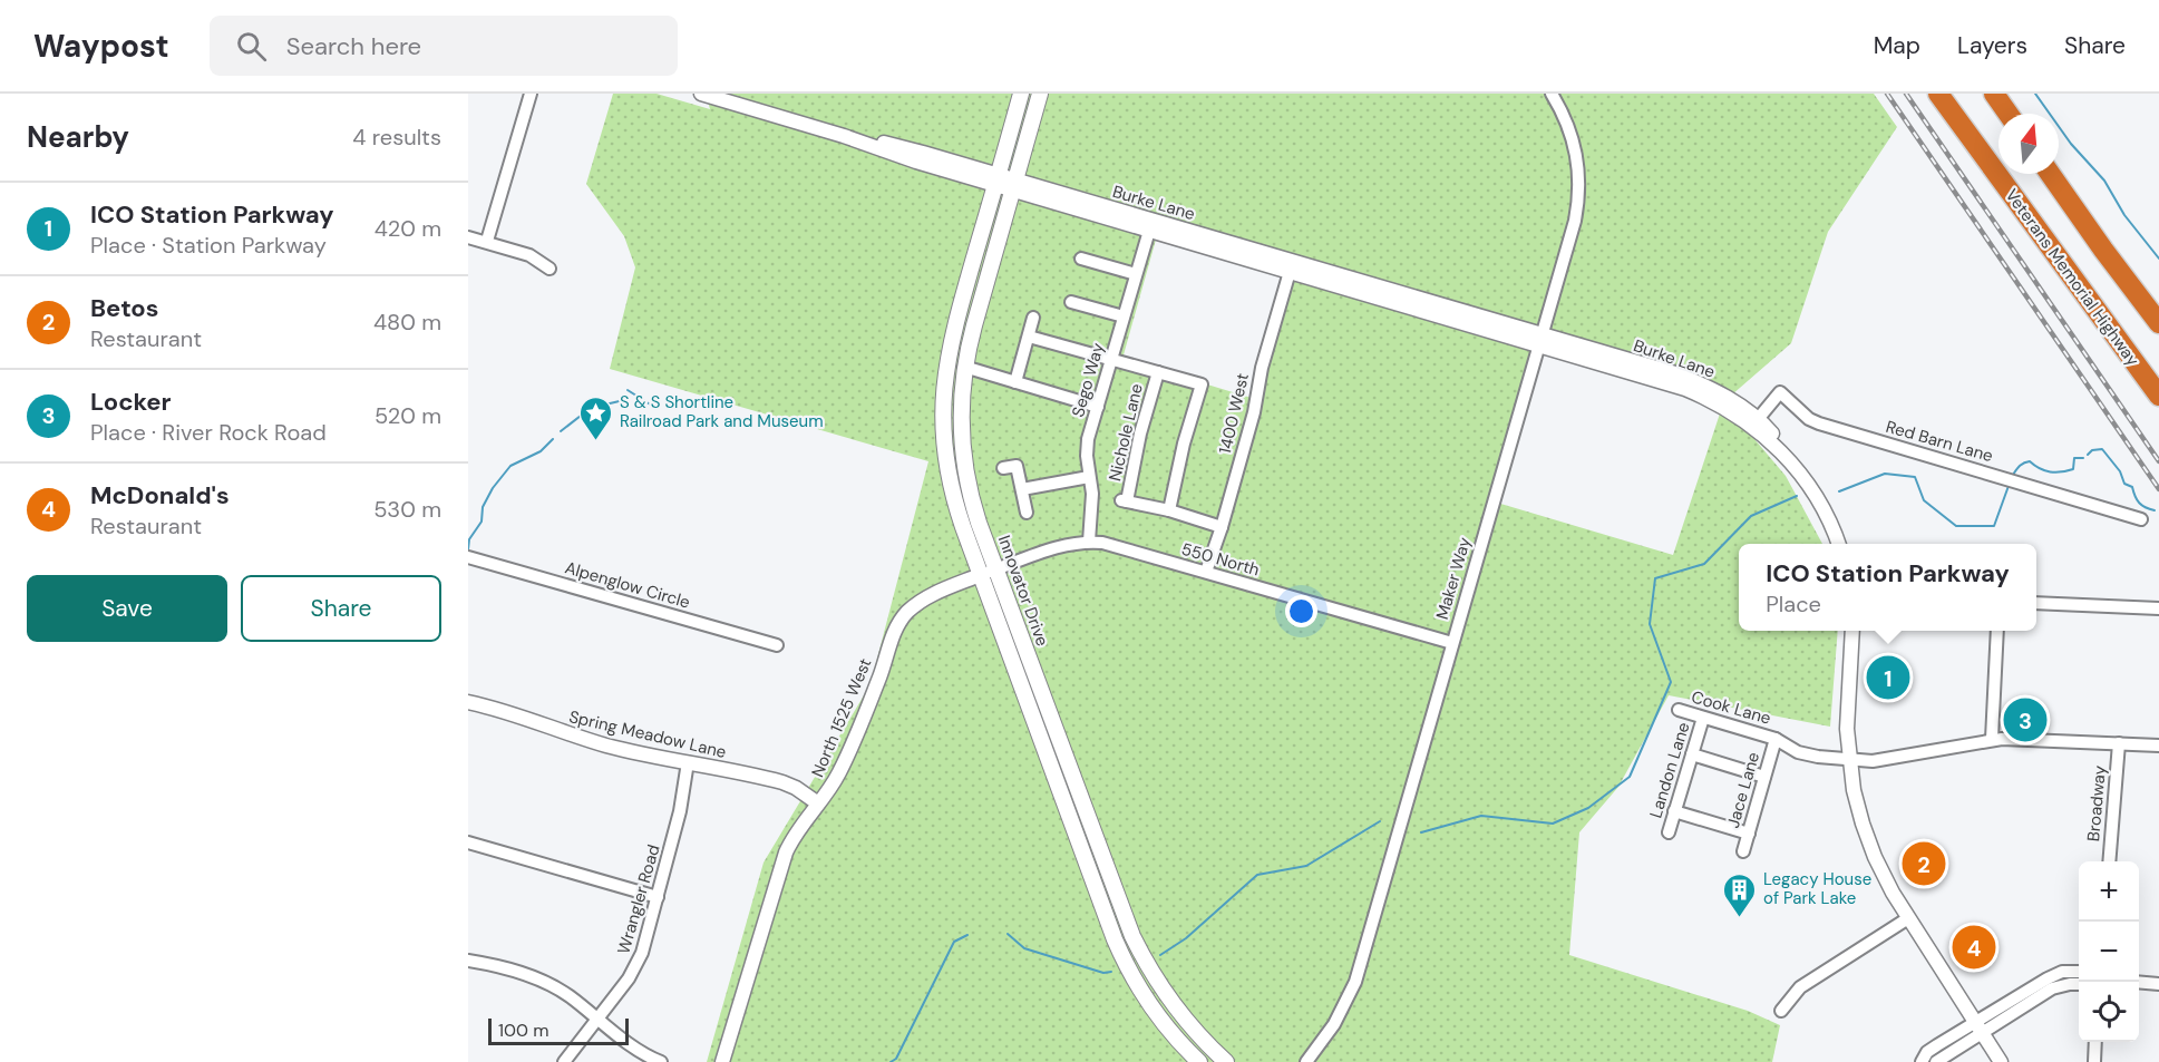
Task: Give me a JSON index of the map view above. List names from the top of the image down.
{
  "streets": {
    "highway": ["Veterans Memorial Highway"],
    "main road": ["Innovator Drive"],
    "street": [
      "Burke Lane",
      "Sego Way",
      "1400 West",
      "Nichole Lane",
      "Red Barn Lane",
      "550 North",
      "Maker Way",
      "Alpenglow Circle",
      "Cook Lane",
      "North 1525 West",
      "Spring Meadow Lane",
      "Landon Lane",
      "Jace Lane",
      "Broadway",
      "Wrangler Road"
    ]
  },
  "crossings": [
    ["Burke Lane", "Sego Way"],
    ["Burke Lane", "1400 West"],
    ["Burke Lane", "Red Barn Lane"],
    ["Burke Lane", "Maker Way"],
    ["Burke Lane", "Innovator Drive"],
    ["Sego Way", "550 North"],
    ["1400 West", "550 North"],
    ["550 North", "Maker Way"],
    ["550 North", "Innovator Drive"],
    ["550 North", "North 1525 West"],
    ["Innovator Drive", "North 1525 West"],
    ["Cook Lane", "Landon Lane"],
    ["Cook Lane", "Jace Lane"],
    ["Cook Lane", "Broadway"],
    ["North 1525 West", "Spring Meadow Lane"],
    ["Spring Meadow Lane", "Wrangler Road"]
  ],
  "places": {
    "place": ["S & S Shortline Railroad Park and Museum"],
    "building": ["Legacy House of Park Lake"]
  },
  "scale_bar": "100 m",
  "north": "top",
  "page": {
    "header": "Waypost",
    "search": "Search here",
    "nav": ["Map", "Layers", "Share"],
    "heading": ["Nearby", "4 results"],
    "list": [
      {
        "mark": "1",
        "name": "ICO Station Parkway",
        "note": "Place · Station Parkway",
        "value": "420 m"
      },
      {
        "mark": "2",
        "name": "Betos",
        "note": "Restaurant",
        "value": "480 m"
      },
      {
        "mark": "3",
        "name": "Locker",
        "note": "Place · River Rock Road",
        "value": "520 m"
      },
      {
        "mark": "4",
        "name": "McDonald's",
        "note": "Restaurant",
        "value": "530 m"
      }
    ],
    "popup": ["ICO Station Parkway", "Place"],
    "buttons": ["Save", "Share"],
    "pins": [
      "1",
      "3",
      "2",
      "4"
    ],
    "map_buttons": ["+", "−"],
    "scale": "100 m"
  }
}
